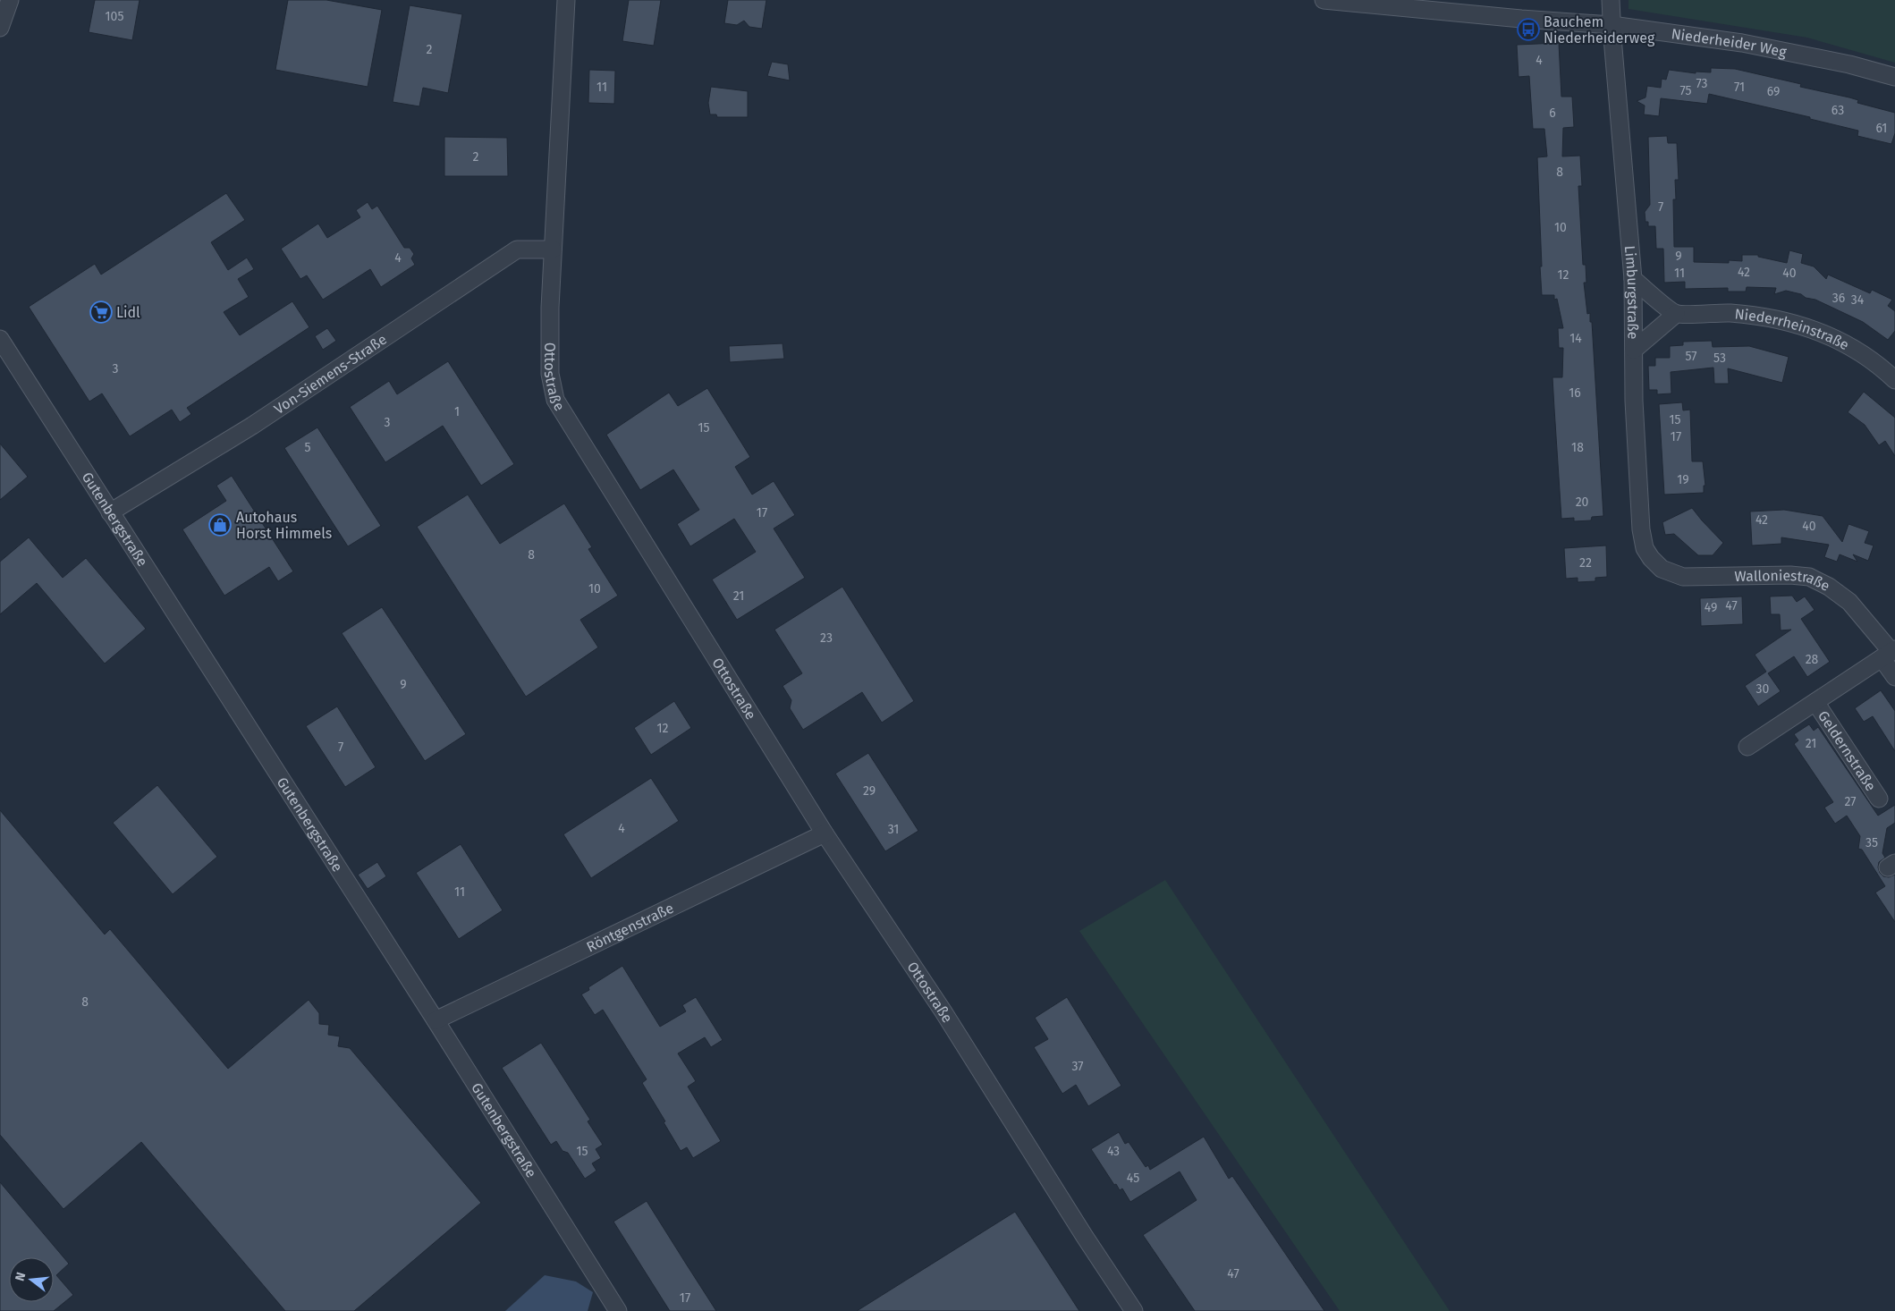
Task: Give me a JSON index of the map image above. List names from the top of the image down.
{
  "streets": {
    "street": [
      "Niederheider Weg",
      "Limburgstraße",
      "Niederrheinstraße",
      "Von-Siemens-Straße",
      "Ottostraße",
      "Gutenbergstraße",
      "Walloniestraße",
      "Geldernstraße",
      "Röntgenstraße"
    ]
  },
  "crossings": [
    ["Niederheider Weg", "Limburgstraße"],
    ["Limburgstraße", "Walloniestraße"],
    ["Von-Siemens-Straße", "Ottostraße"],
    ["Von-Siemens-Straße", "Gutenbergstraße"],
    ["Ottostraße", "Röntgenstraße"],
    ["Gutenbergstraße", "Röntgenstraße"],
    ["Walloniestraße", "Geldernstraße"]
  ],
  "places": {
    "bus stop": ["Bauchem Niederheiderweg"],
    "supermarket": ["Lidl"],
    "shop": ["Autohaus Horst Himmels"]
  },
  "house_numbers": [
    "105",
    "2",
    "4",
    "73",
    "11",
    "71",
    "75",
    "69",
    "63",
    "6",
    "61",
    "2",
    "8",
    "7",
    "10",
    "9",
    "4",
    "42",
    "11",
    "40",
    "12",
    "36",
    "34",
    "14",
    "57",
    "53",
    "3",
    "16",
    "1",
    "15",
    "3",
    "15",
    "17",
    "5",
    "18",
    "19",
    "20",
    "17",
    "42",
    "40",
    "8",
    "22",
    "10",
    "21",
    "47",
    "49",
    "23",
    "28",
    "9",
    "30",
    "12",
    "21",
    "7",
    "29",
    "27",
    "4",
    "31",
    "35",
    "11",
    "8",
    "37",
    "15",
    "43",
    "45",
    "47",
    "17"
  ],
  "north": "left"
}
